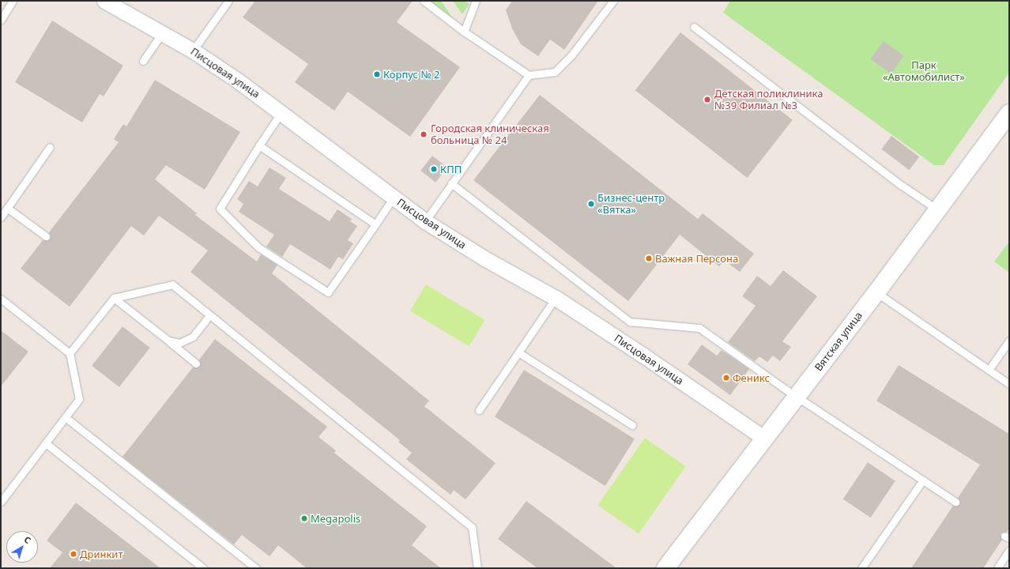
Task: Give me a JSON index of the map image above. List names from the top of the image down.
{
  "streets": {
    "street": ["Писцовая улица", "Вятская улица"]
  },
  "crossings": [
    ["Писцовая улица", "Вятская улица"]
  ],
  "parks": ["Парк «Автомобилист»"],
  "places": [
    "Корпус № 2",
    "Детская поликлиника №39 Филиал №3",
    "Городская клиническая больница № 24",
    "КПП",
    "Бизнес-центр «Вятка»",
    "Важная Персона",
    "Феникс",
    "Megapolis",
    "Дринкит"
  ],
  "north": "top right"
}
